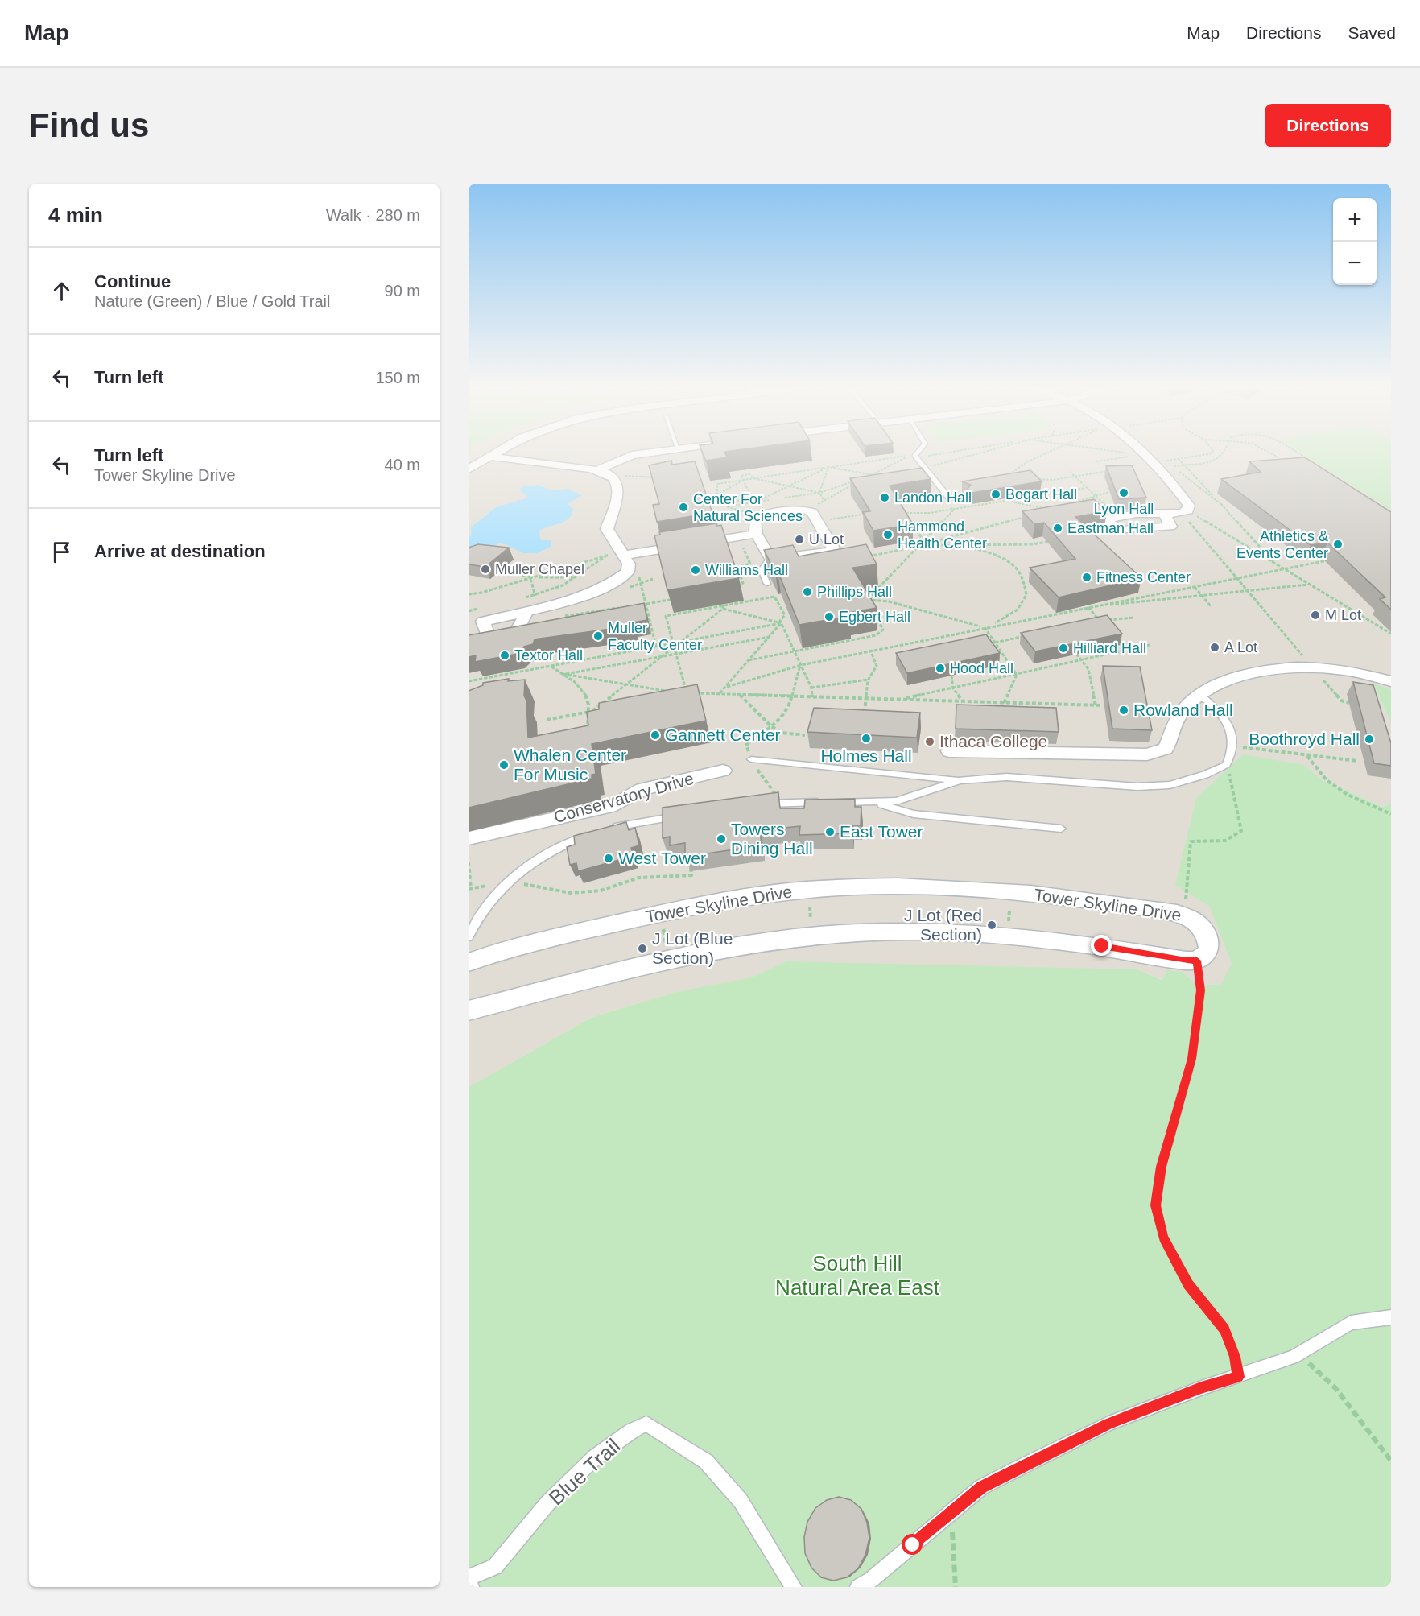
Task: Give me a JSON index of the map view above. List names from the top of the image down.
{
  "streets": {
    "street": ["Conservatory Drive", "Tower Skyline Drive"],
    "lane": ["Blue Trail"]
  },
  "parks": ["South Hill Natural Area East"],
  "places": [
    "Lyon Hall",
    "Bogart Hall",
    "Landon Hall",
    "Center For Natural Sciences",
    "Eastman Hall",
    "Hammond Health Center",
    "U Lot",
    "Athletics & Events Center",
    "Muller Chapel",
    "Williams Hall",
    "Fitness Center",
    "Phillips Hall",
    "M Lot",
    "Egbert Hall",
    "Muller Faculty Center",
    "A Lot",
    "Hilliard Hall",
    "Textor Hall",
    "Hood Hall",
    "Rowland Hall",
    "Gannett Center",
    "Holmes Hall",
    "Boothroyd Hall",
    "Ithaca College",
    "Whalen Center For Music",
    "East Tower",
    "Towers Dining Hall",
    "West Tower",
    "J Lot (Red Section)",
    "J Lot (Blue Section)"
  ],
  "page": {
    "header": "Map",
    "nav": ["Map", "Directions", "Saved"],
    "buttons": "Directions",
    "title": "Find us",
    "heading": ["4 min", "Walk · 280 m"],
    "map_buttons": ["+", "−"],
    "list": [
      ["Continue", "Nature (Green) / Blue / Gold Trail", "90 m"],
      ["Turn left", "150 m"],
      ["Turn left", "Tower Skyline Drive", "40 m"],
      "Arrive at destination"
    ]
  }
}
